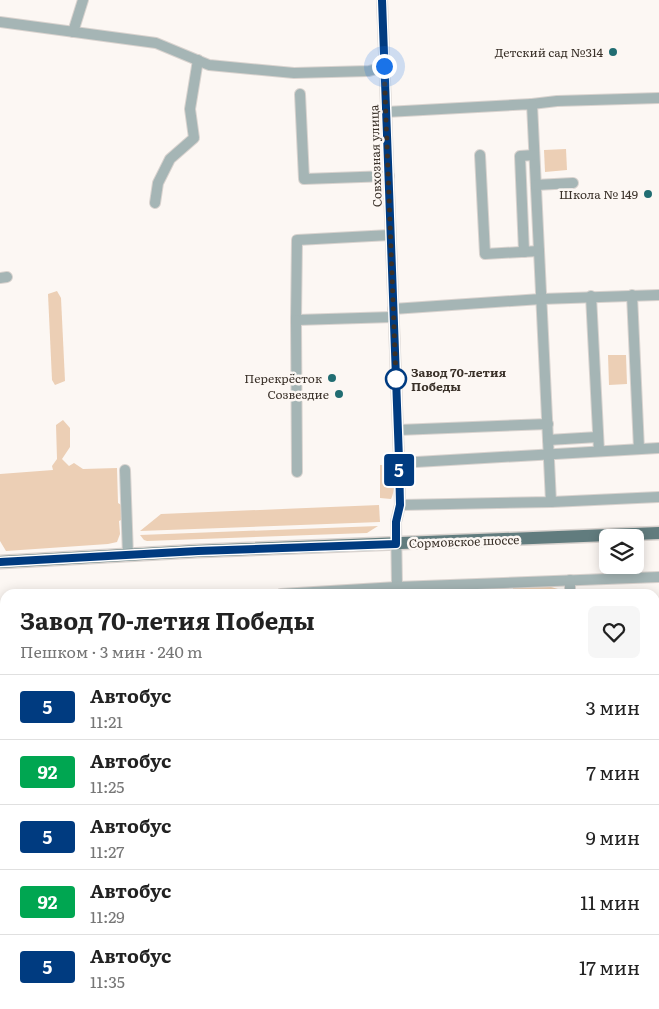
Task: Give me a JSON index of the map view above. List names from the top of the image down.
{
  "streets": {
    "main road": ["Сормовское шоссе"],
    "street": ["Совхозная улица"]
  },
  "crossings": [
    ["Совхозная улица", "Сормовское шоссе"]
  ],
  "places": [
    "Детский сад №314",
    "Школа № 149",
    "Перекрёсток",
    "Завод 70-летия Победы",
    "Созвездие"
  ],
  "lines": ["bus line 5"],
  "page": {
    "on_map": "5",
    "heading": ["Завод 70-летия Победы", "Пешком · 3 мин · 240 m"],
    "list": [
      {
        "mark": "5",
        "name": "Автобус",
        "note": "11:21",
        "value": "3 мин"
      },
      {
        "mark": "92",
        "name": "Автобус",
        "note": "11:25",
        "value": "7 мин"
      },
      {
        "mark": "5",
        "name": "Автобус",
        "note": "11:27",
        "value": "9 мин"
      },
      {
        "mark": "92",
        "name": "Автобус",
        "note": "11:29",
        "value": "11 мин"
      },
      {
        "mark": "5",
        "name": "Автобус",
        "note": "11:35",
        "value": "17 мин"
      }
    ]
  }
}
